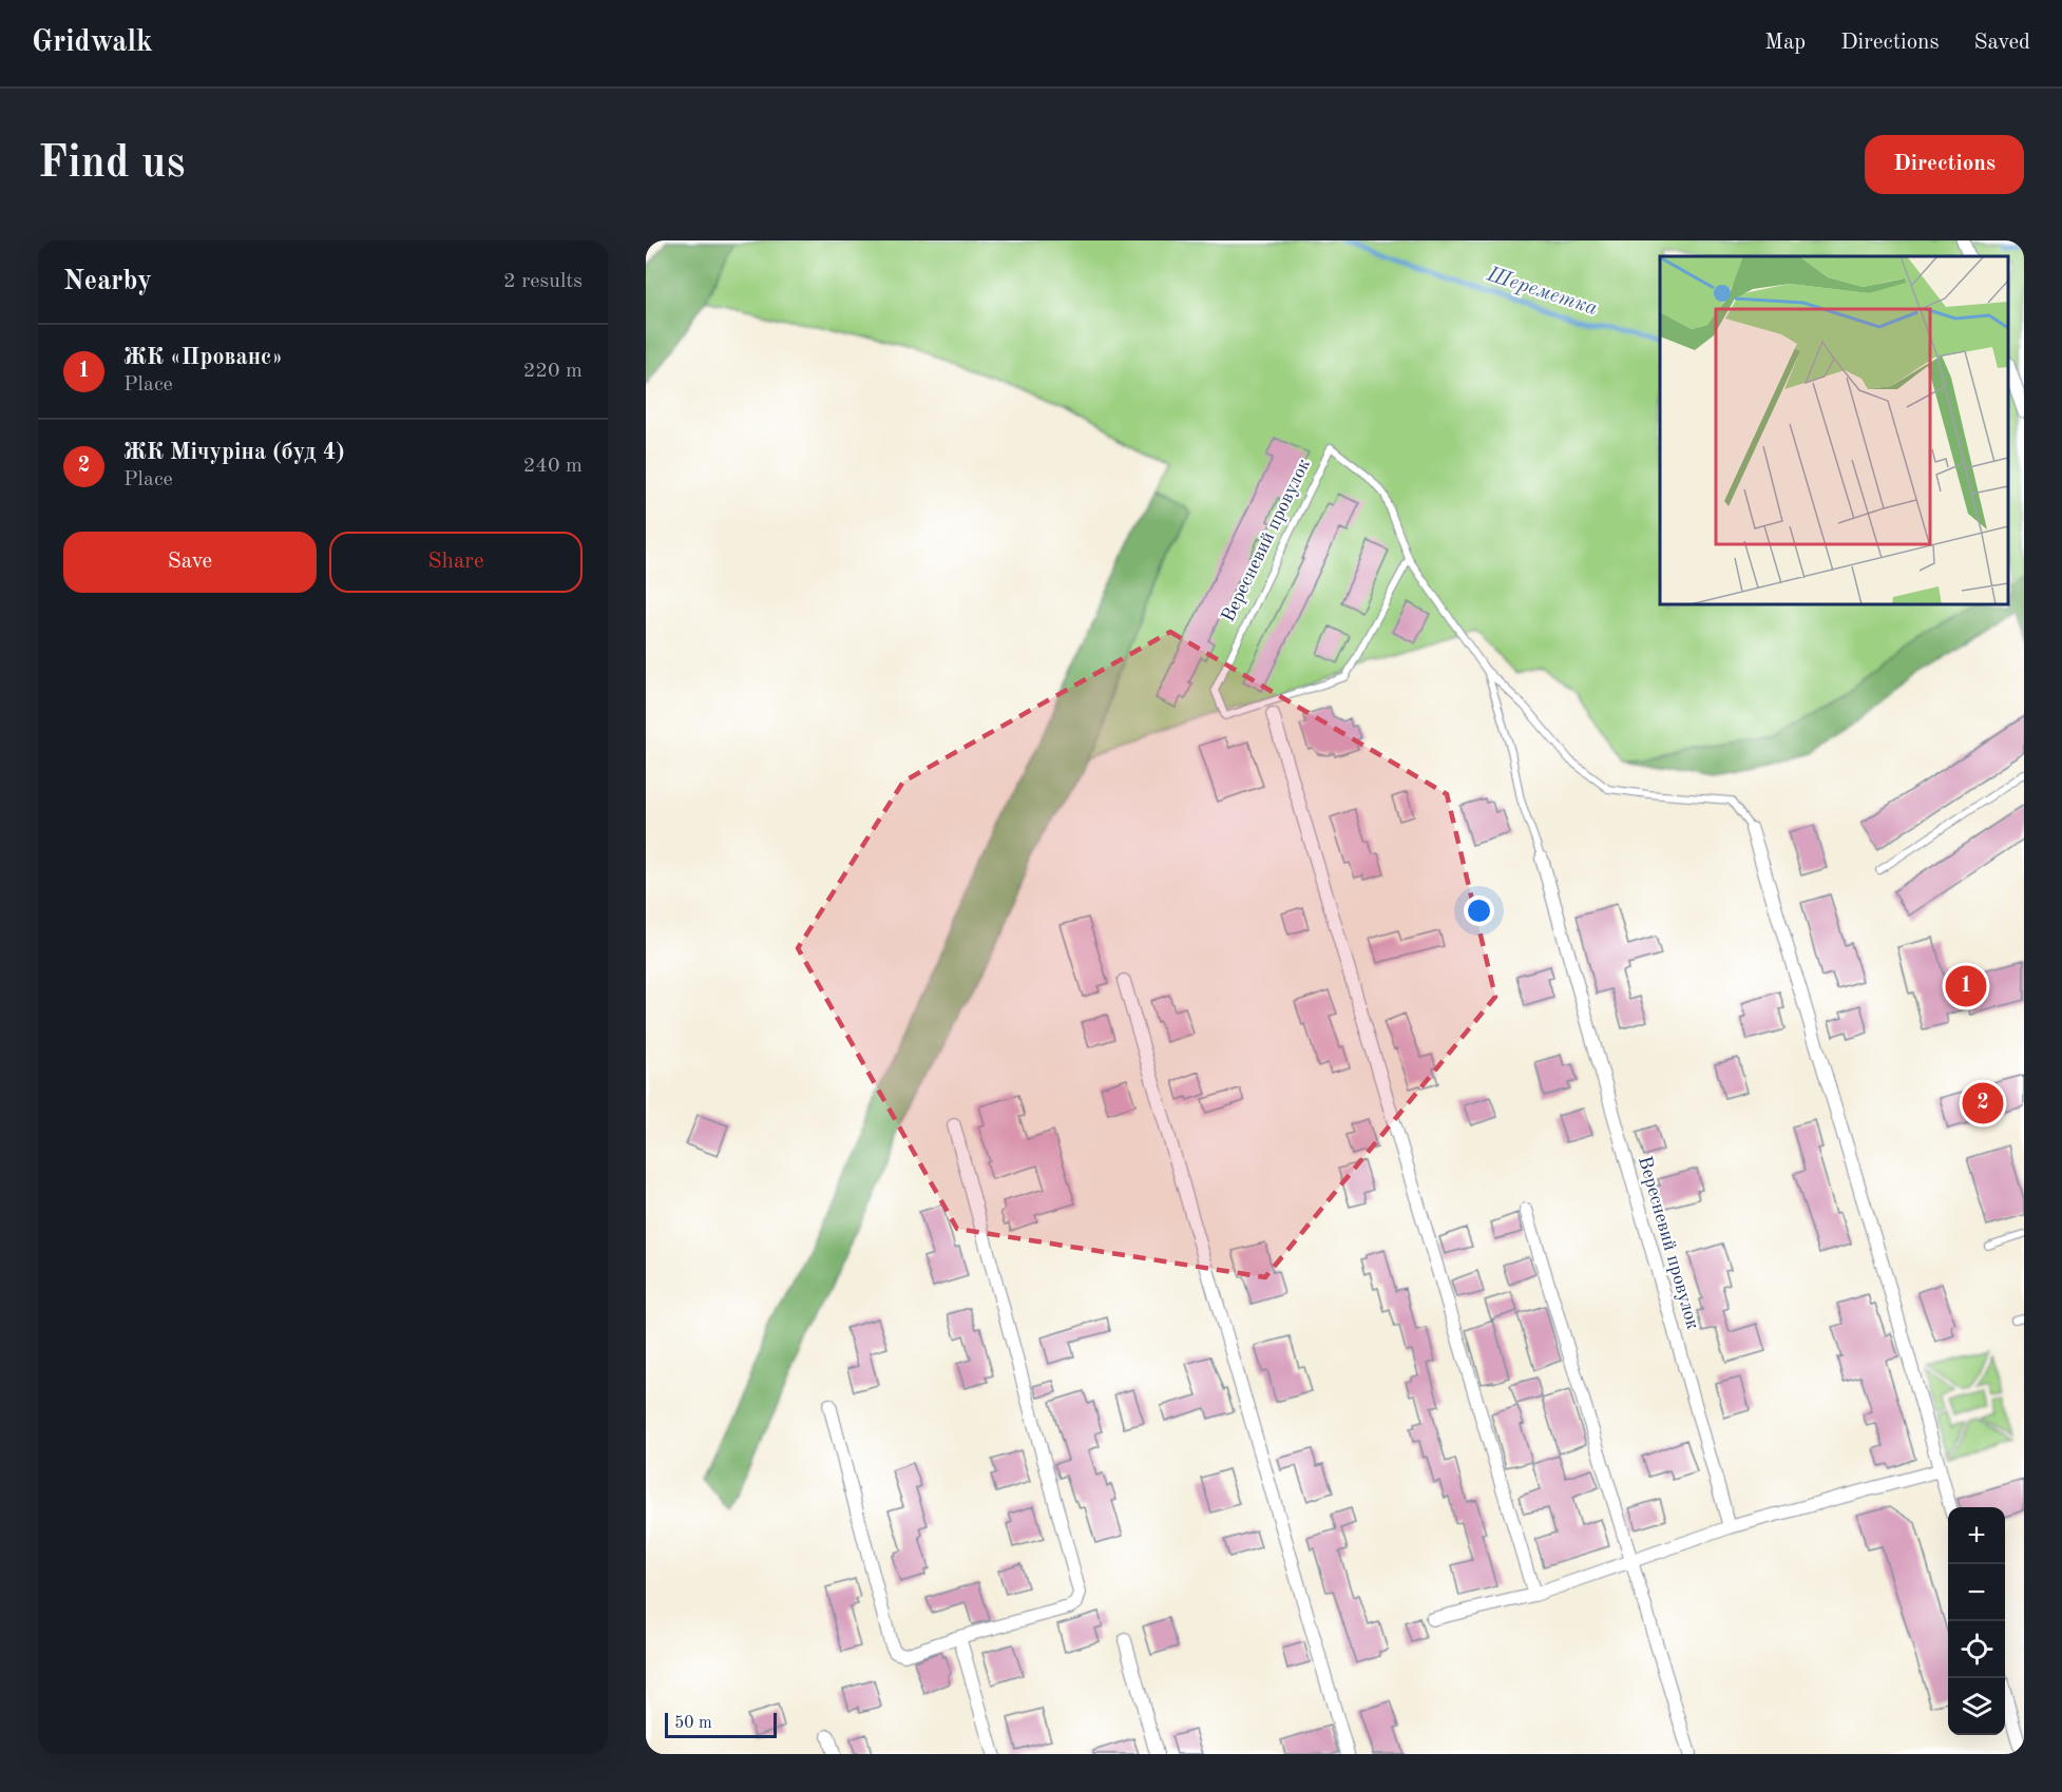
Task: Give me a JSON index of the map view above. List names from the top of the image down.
{
  "streets": {
    "street": ["Вересневий провулок"]
  },
  "water": ["Шереметка"],
  "scale_bar": "50 m",
  "page": {
    "header": "Gridwalk",
    "nav": ["Map", "Directions", "Saved"],
    "buttons": [
      "Directions",
      ["Save", "Share"]
    ],
    "title": "Find us",
    "heading": ["Nearby", "2 results"],
    "list": [
      {
        "mark": "1",
        "name": "ЖК «Прованс»",
        "note": "Place",
        "value": "220 m"
      },
      {
        "mark": "2",
        "name": "ЖК Мічуріна (буд 4)",
        "note": "Place",
        "value": "240 m"
      }
    ],
    "pins": ["1", "2"],
    "map_buttons": ["+", "−"],
    "scale": "50 m"
  }
}
